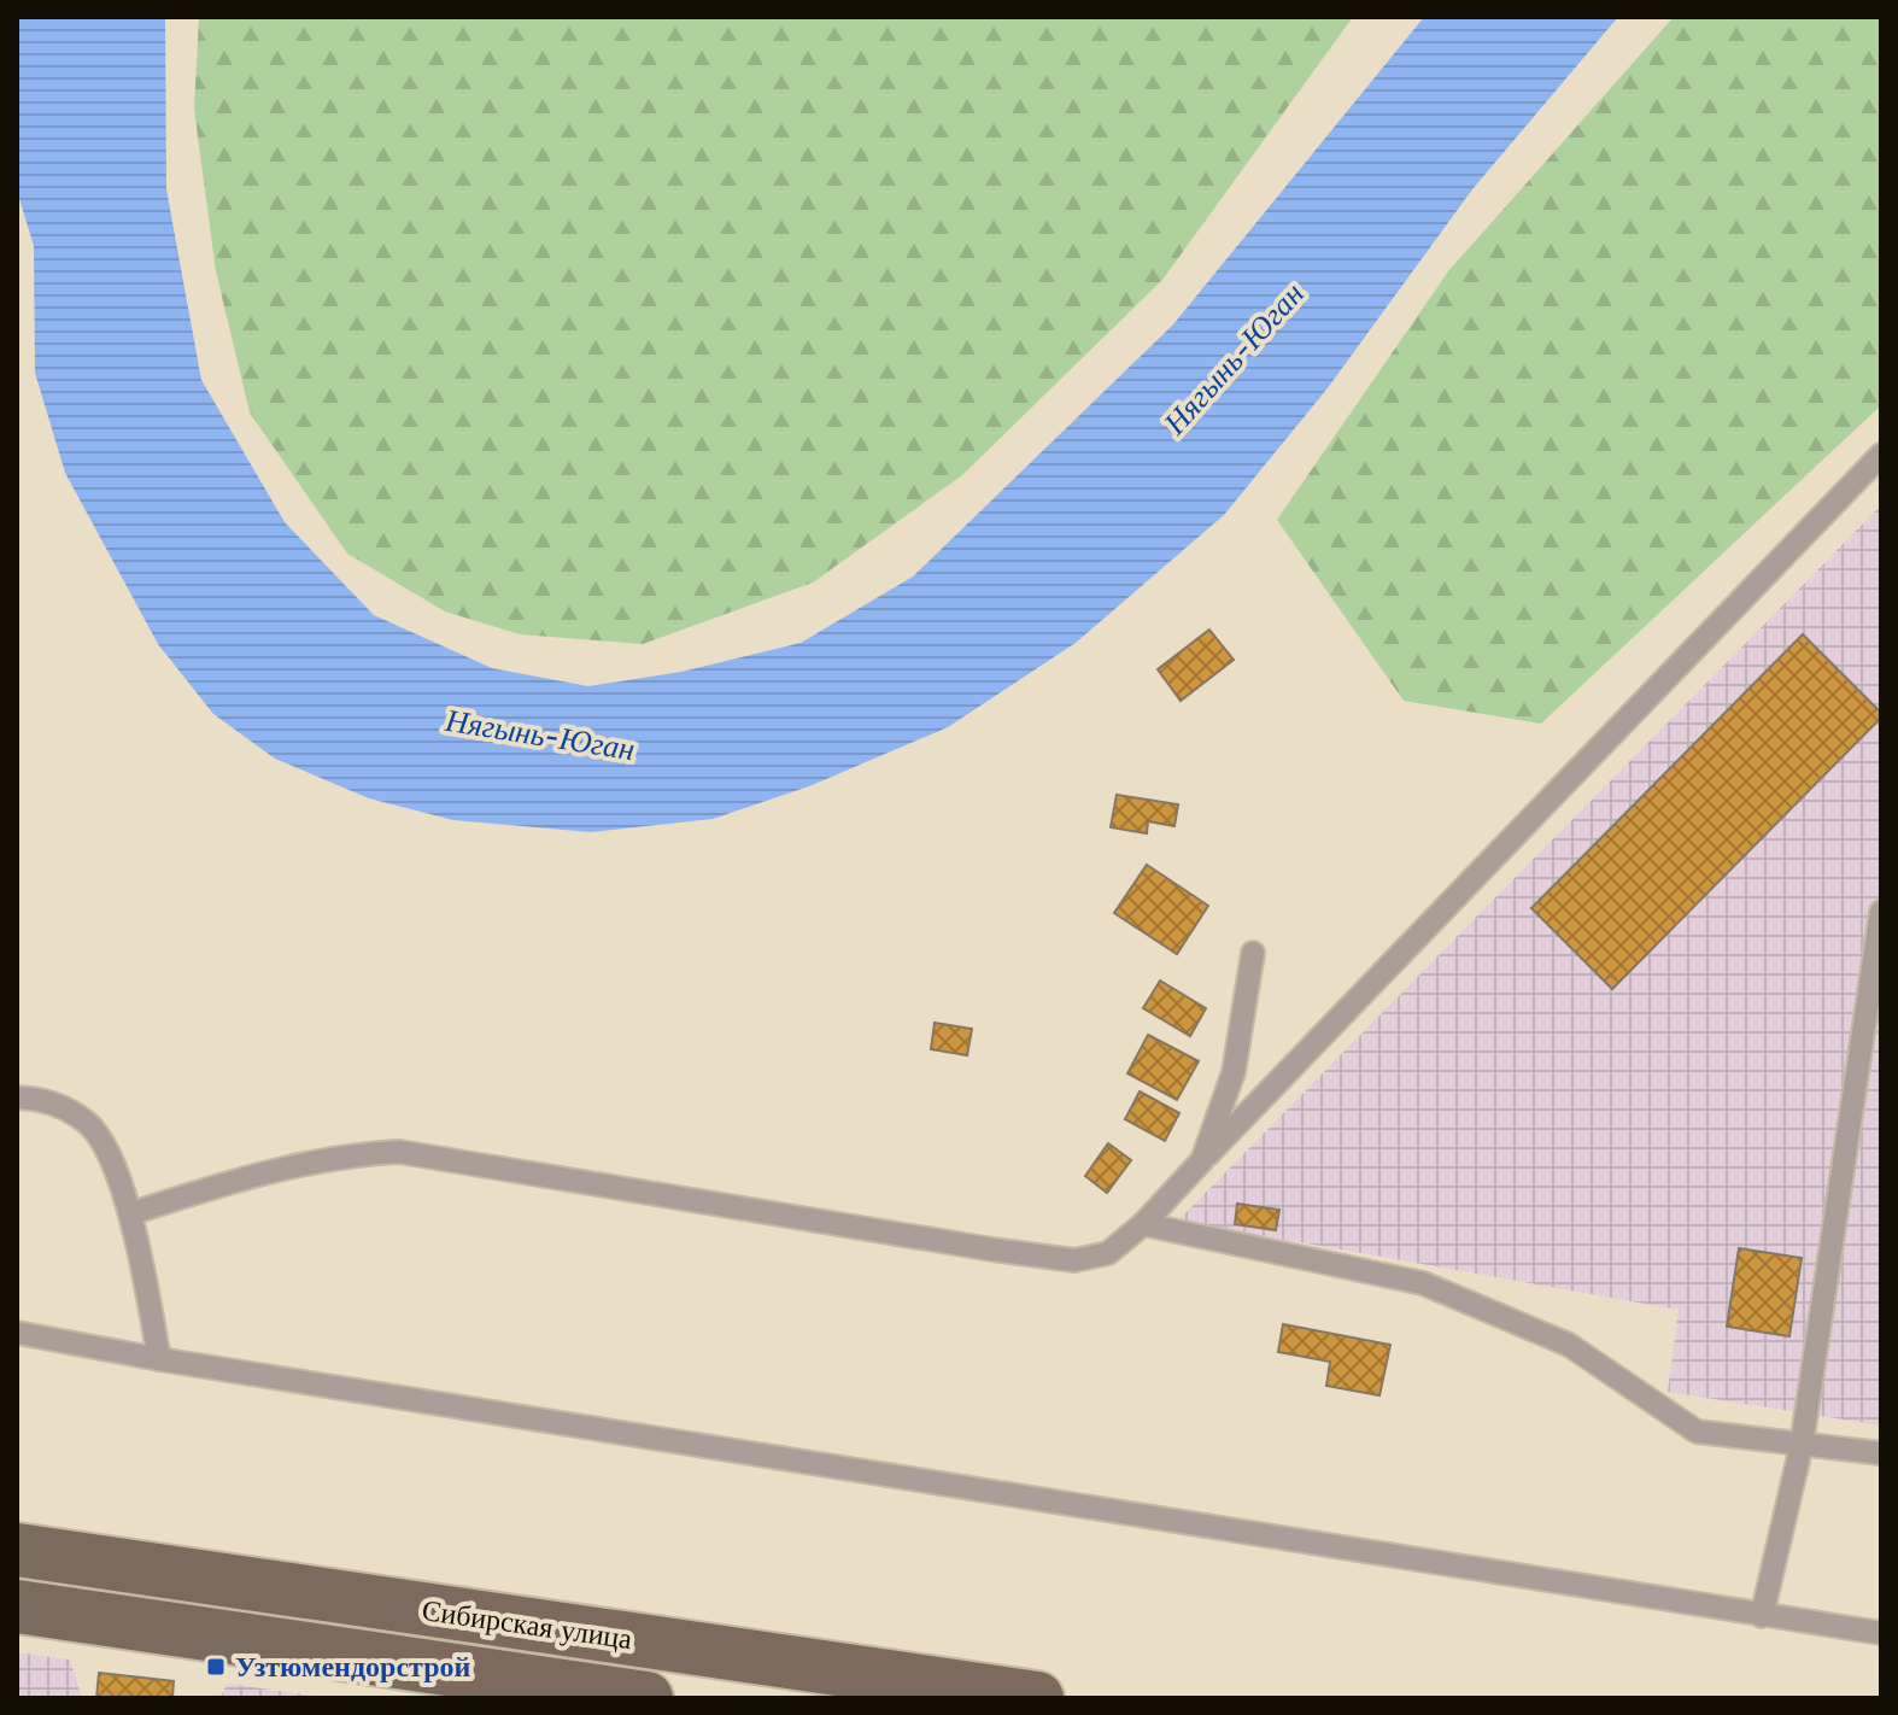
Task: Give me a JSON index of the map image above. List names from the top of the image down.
{
  "streets": {
    "main road": ["Сибирская улица"]
  },
  "water": ["Нягынь-Юган"],
  "places": {
    "transit": ["Узтюмендорстрой"]
  }
}
